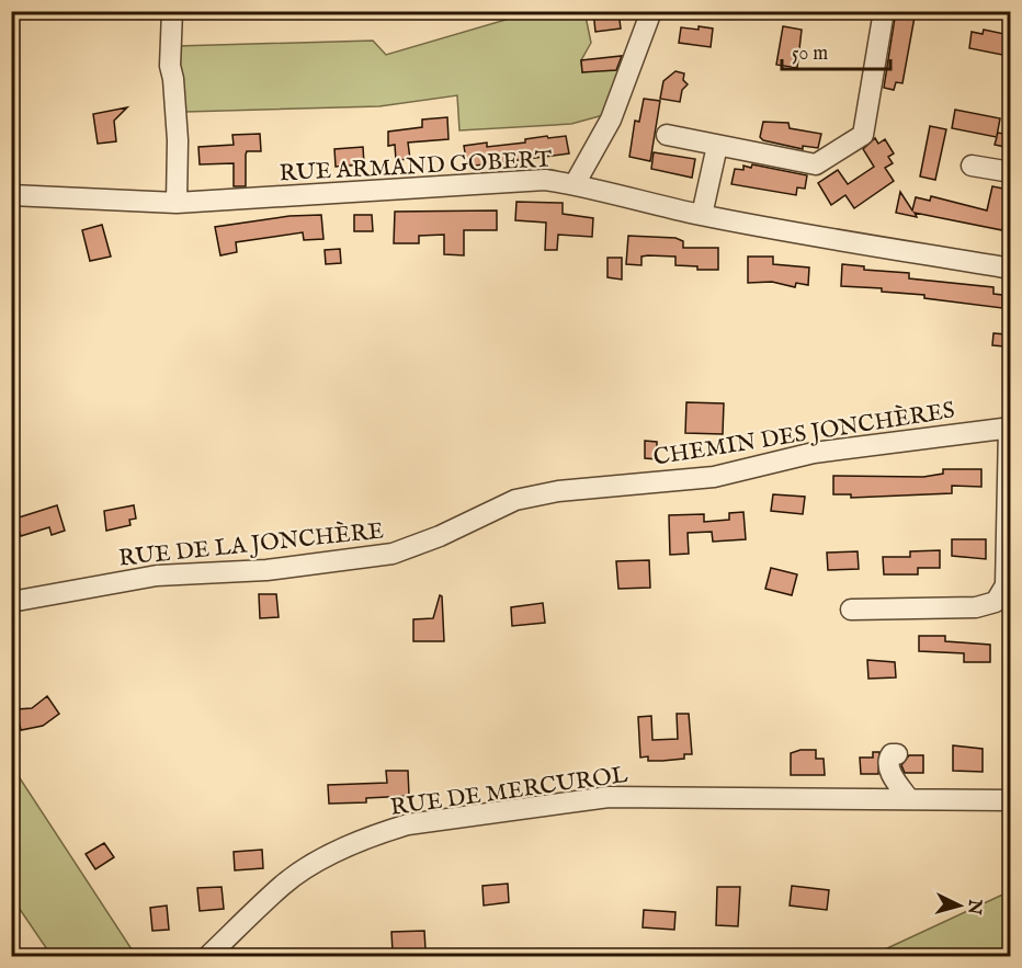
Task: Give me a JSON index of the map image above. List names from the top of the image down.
{
  "streets": {
    "street": [
      "RUE ARMAND GOBERT",
      "CHEMIN DES JONCHÈRES",
      "RUE DE LA JONCHÈRE",
      "RUE DE MERCUROL"
    ]
  },
  "crossings": [
    ["CHEMIN DES JONCHÈRES", "RUE DE LA JONCHÈRE"]
  ],
  "scale_bar": "50 m",
  "north": "right"
}
